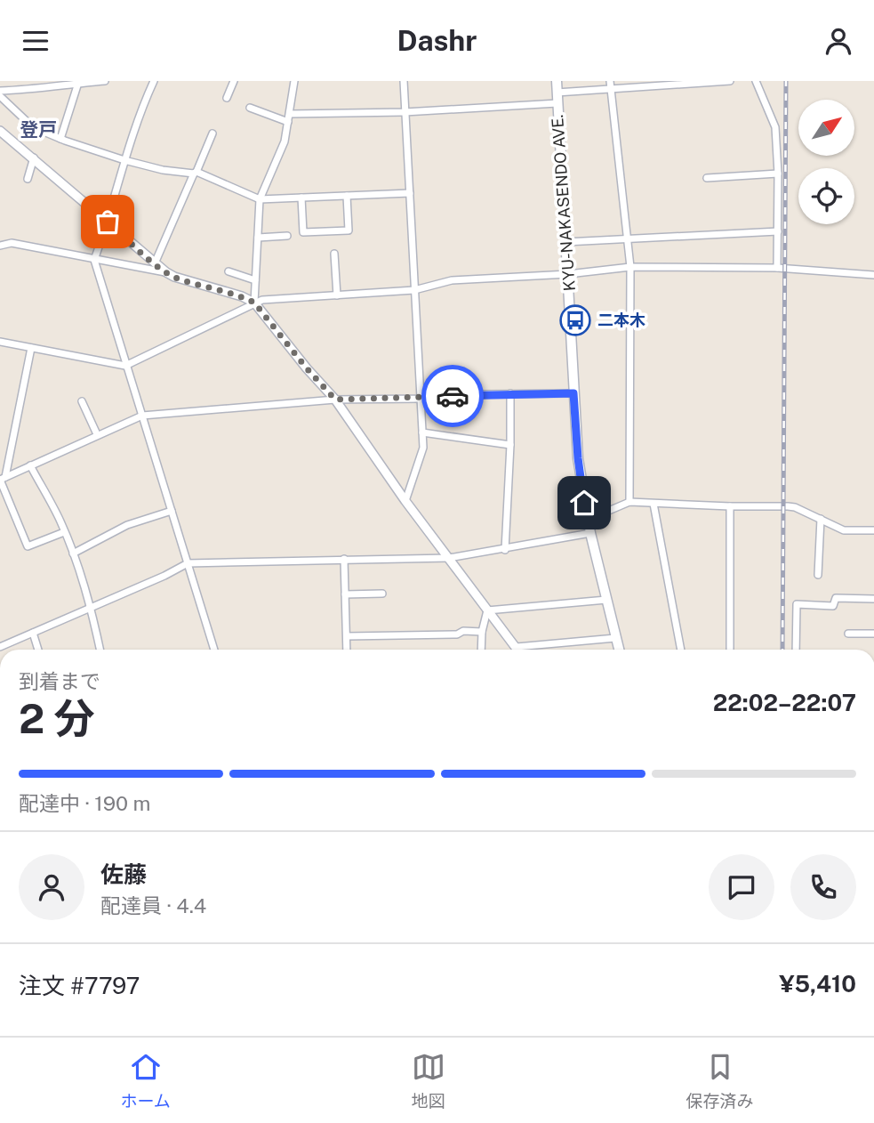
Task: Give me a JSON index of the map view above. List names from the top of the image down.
{
  "streets": {
    "main road": ["KYU-NAKASENDO AVE."]
  },
  "districts": ["登戸"],
  "places": {
    "bus stop": ["二本木"]
  },
  "north": "top right",
  "page": {
    "header": "Dashr",
    "heading": ["2 分", "到着まで", "22:02–22:07"],
    "panel": [
      "佐藤",
      "配達員 · 4.4",
      "注文 #7797",
      "¥5,410"
    ],
    "bar": "配達中 · 190 m",
    "tabs": ["ホーム", "地図", "保存済み"]
  }
}
